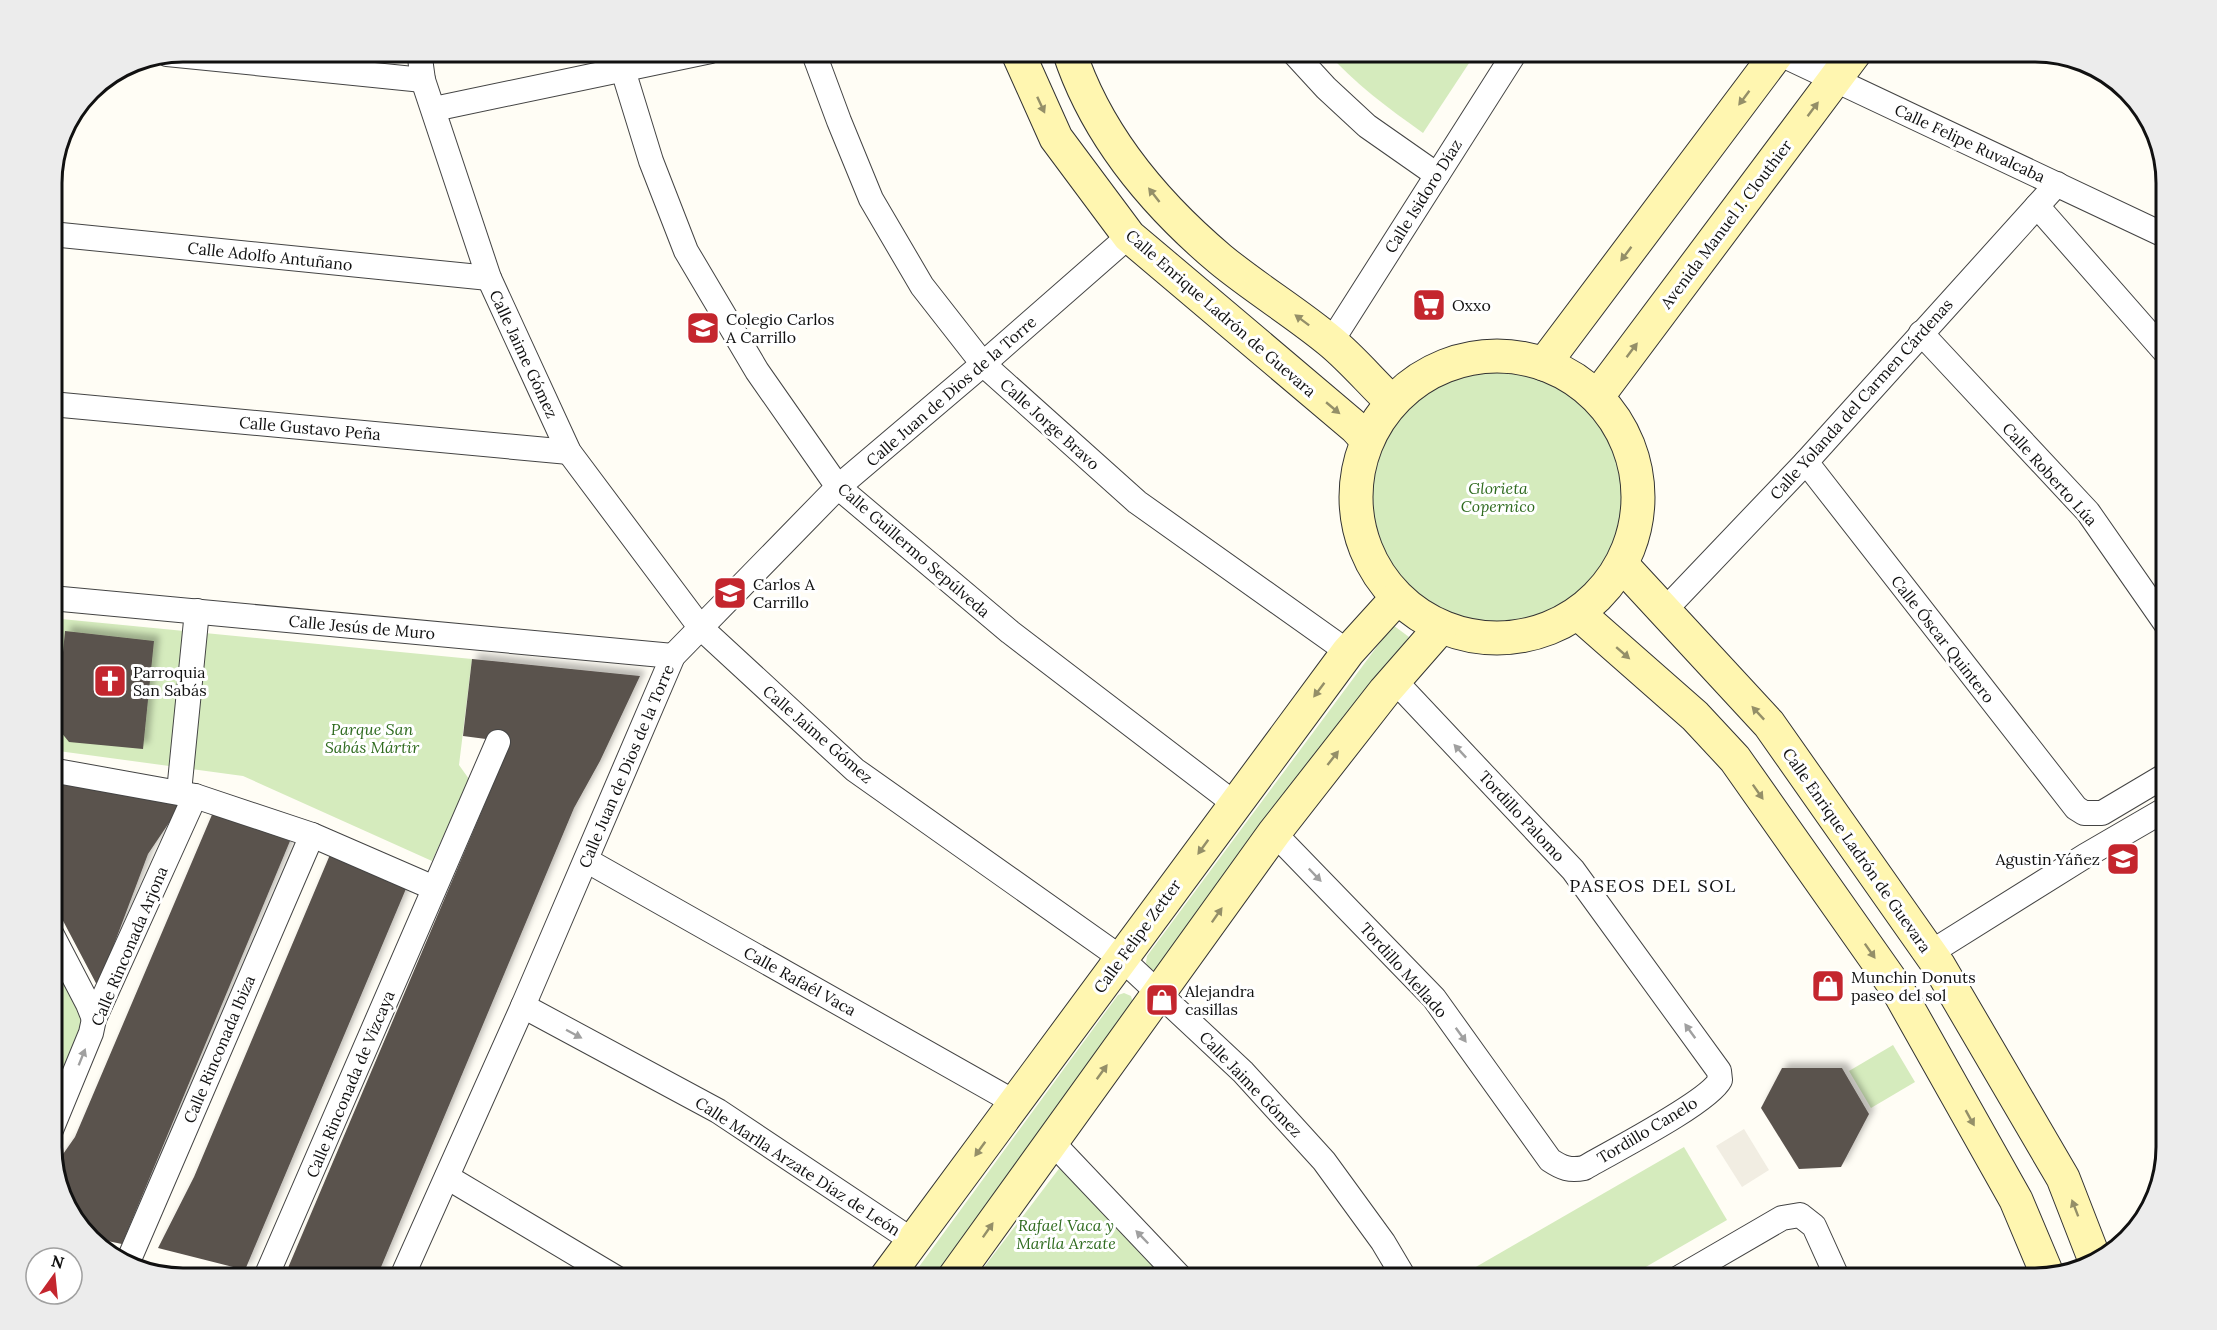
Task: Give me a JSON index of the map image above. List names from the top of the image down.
{
  "streets": {
    "main road": ["Avenida Manuel J. Clouthier", "Calle Enrique Ladrón de Guevara", "Calle Felipe Zetter"],
    "street": [
      "Calle Felipe Ruvalcaba",
      "Calle Isidoro Díaz",
      "Calle Adolfo Antuñano",
      "Calle Jaime Gómez",
      "Calle Juan de Dios de la Torre",
      "Calle Yolanda del Carmen Cárdenas",
      "Calle Jorge Bravo",
      "Calle Gustavo Peña",
      "Calle Roberto Lúa",
      "Calle Guillermo Sepúlveda",
      "Calle Jesús de Muro",
      "Calle Óscar Quintero",
      "Tordillo Palomo",
      "Calle Rinconada Arjona",
      "Tordillo Mellado",
      "Calle Rafaél Vaca",
      "Calle Rinconada Ibiza",
      "Calle Rinconada de Vizcaya",
      "Tordillo Canelo",
      "Calle Marlla Arzate Díaz de León"
    ]
  },
  "crossings": [
    ["Calle Felipe Ruvalcaba", "Avenida Manuel J. Clouthier"],
    ["Calle Felipe Ruvalcaba", "Calle Yolanda del Carmen Cárdenas"],
    ["Calle Adolfo Antuñano", "Calle Jaime Gómez"],
    ["Calle Enrique Ladrón de Guevara", "Calle Juan de Dios de la Torre"],
    ["Calle Enrique Ladrón de Guevara", "Calle Yolanda del Carmen Cárdenas"],
    ["Calle Jaime Gómez", "Calle Juan de Dios de la Torre"],
    ["Calle Jaime Gómez", "Calle Gustavo Peña"],
    ["Calle Jaime Gómez", "Calle Felipe Zetter"],
    ["Calle Juan de Dios de la Torre", "Calle Jorge Bravo"],
    ["Calle Juan de Dios de la Torre", "Calle Guillermo Sepúlveda"],
    ["Calle Juan de Dios de la Torre", "Calle Jesús de Muro"],
    ["Calle Juan de Dios de la Torre", "Calle Rafaél Vaca"],
    ["Calle Juan de Dios de la Torre", "Calle Marlla Arzate Díaz de León"],
    ["Calle Yolanda del Carmen Cárdenas", "Calle Roberto Lúa"],
    ["Calle Yolanda del Carmen Cárdenas", "Calle Óscar Quintero"],
    ["Calle Jorge Bravo", "Calle Felipe Zetter"],
    ["Calle Guillermo Sepúlveda", "Calle Felipe Zetter"],
    ["Calle Jesús de Muro", "Calle Rinconada Arjona"],
    ["Tordillo Palomo", "Tordillo Canelo"],
    ["Calle Felipe Zetter", "Calle Rafaél Vaca"],
    ["Calle Felipe Zetter", "Calle Marlla Arzate Díaz de León"],
    ["Tordillo Mellado", "Tordillo Canelo"]
  ],
  "one_way": ["Tordillo Palomo", "Tordillo Mellado"],
  "districts": ["PASEOS DEL SOL"],
  "parks": ["Glorieta Copernico", "Parque San Sabás Mártir", "Rafael Vaca y Marlla Arzate"],
  "places": {
    "supermarket": ["Oxxo"],
    "school or university": ["Colegio Carlos A Carrillo", "Carlos A Carrillo", "Agustin Yáñez"],
    "church": ["Parroquia San Sabás"],
    "shop": ["Munchin Donuts paseo del sol", "Alejandra casillas"]
  },
  "north": "top"
}
